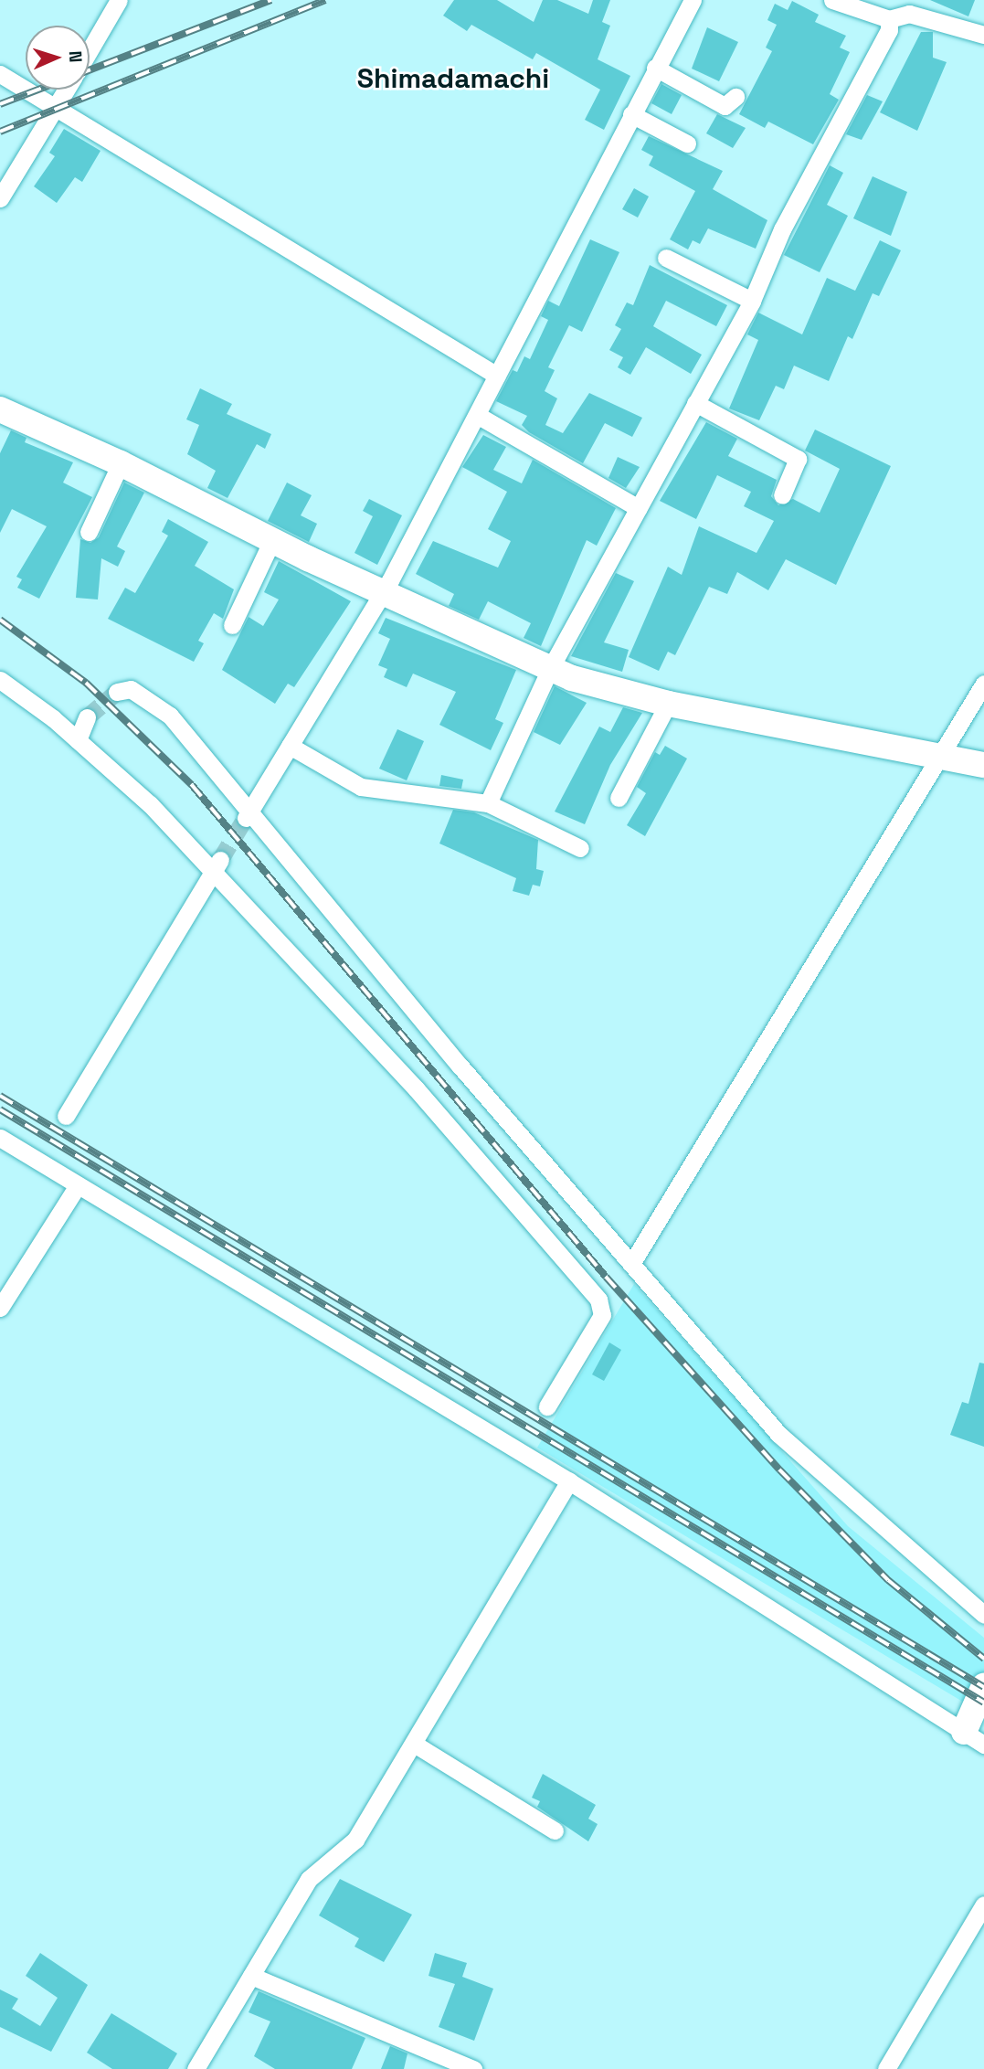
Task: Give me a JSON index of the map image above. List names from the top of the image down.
{
  "districts": ["Shimadamachi"],
  "north": "right"
}
